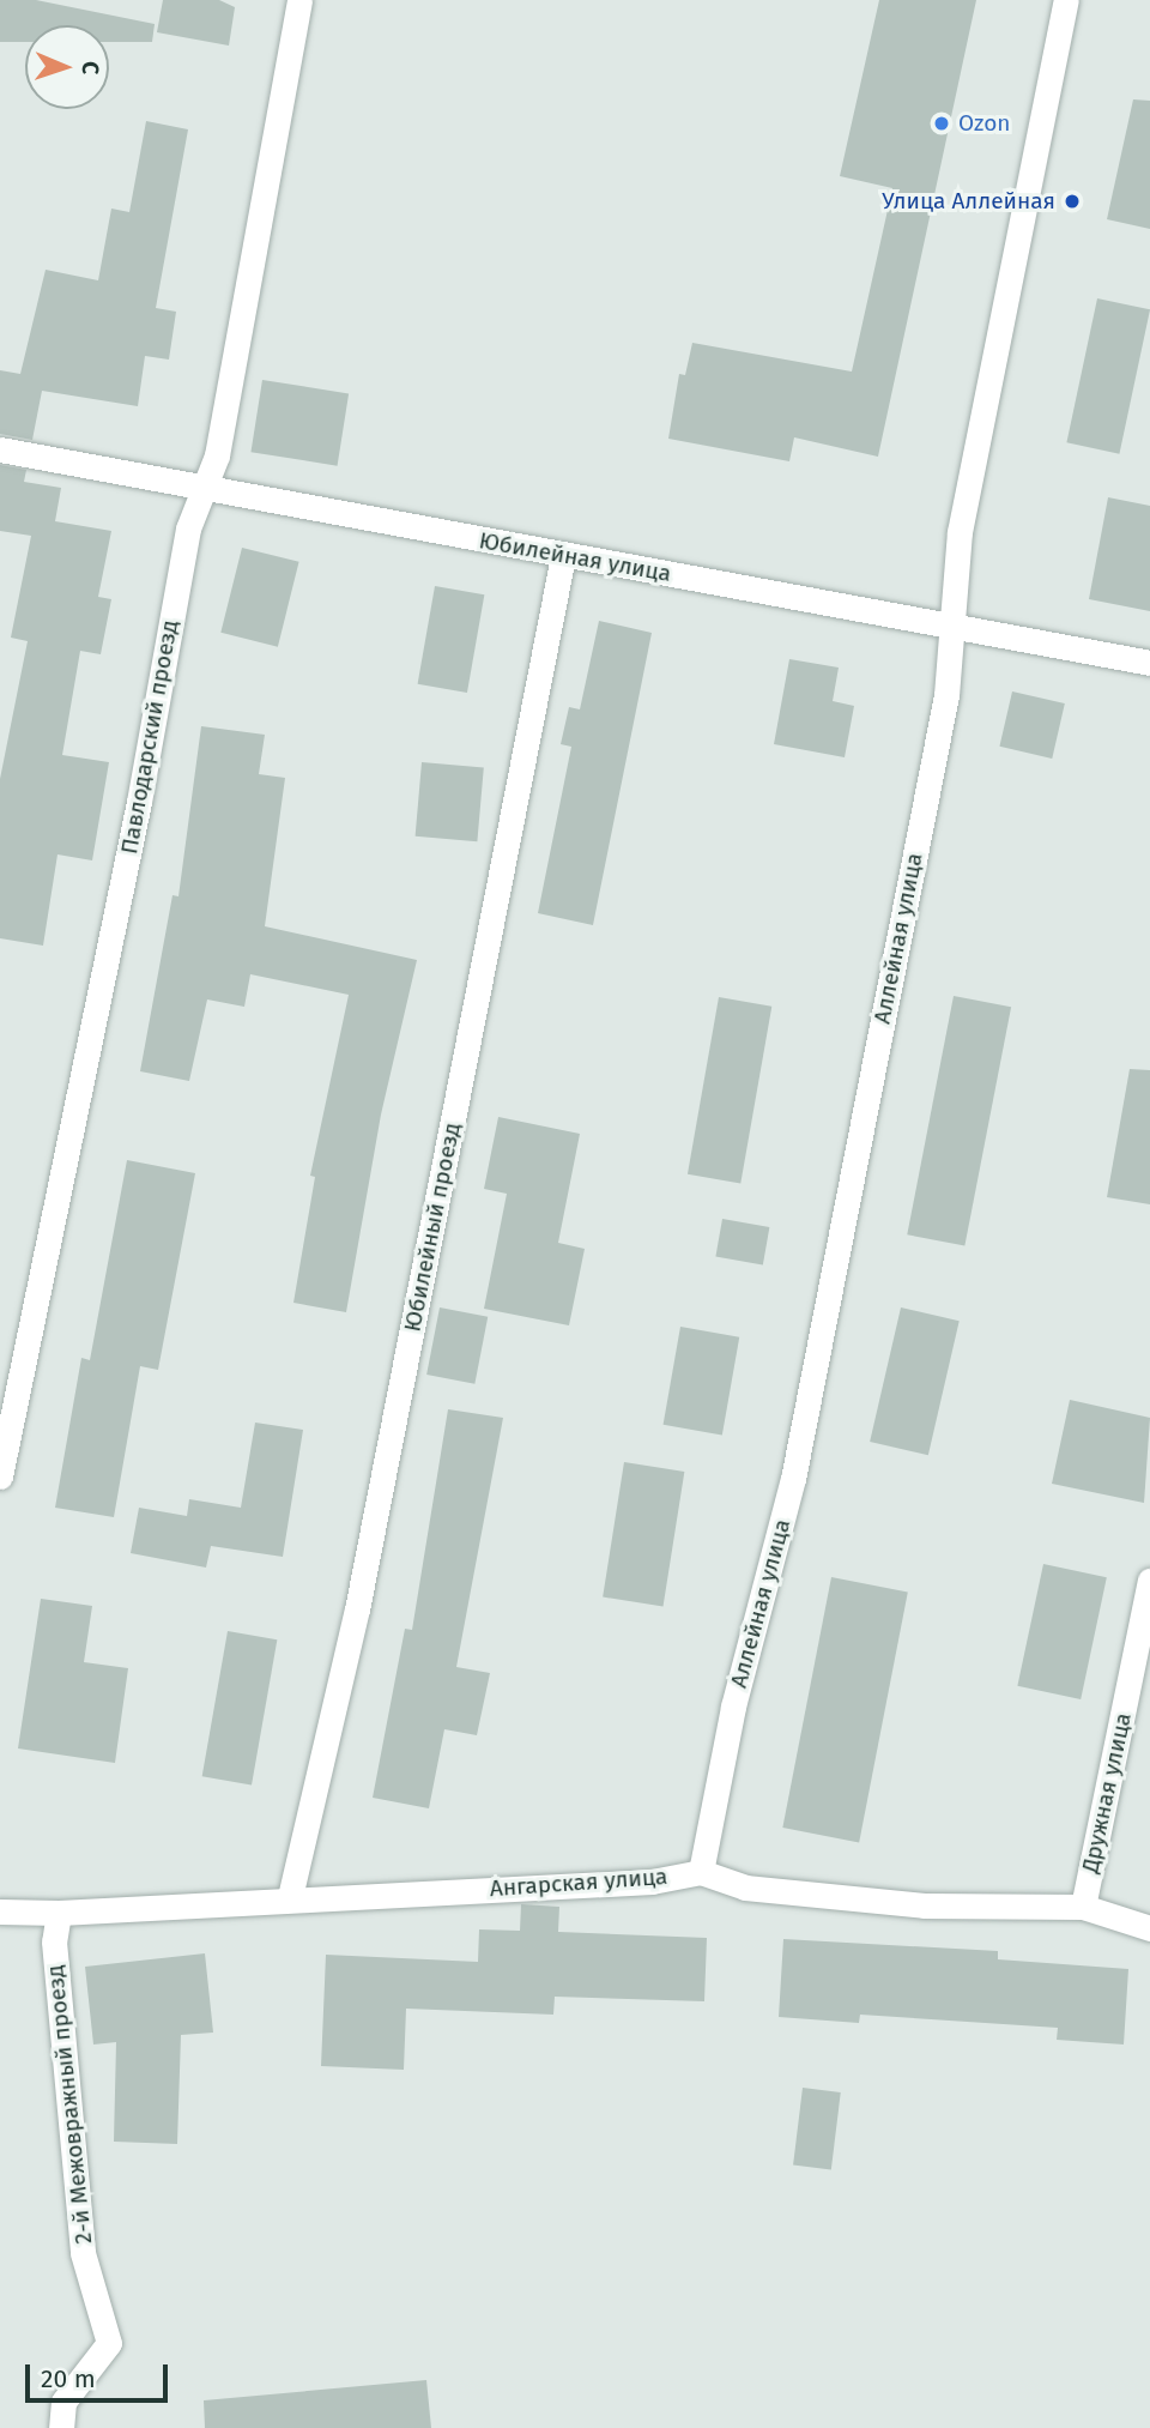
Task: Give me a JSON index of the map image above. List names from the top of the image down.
{
  "streets": {
    "street": [
      "Юбилейная улица",
      "Павлодарский проезд",
      "Аллейная улица",
      "Юбилейный проезд",
      "Дружная улица",
      "Ангарская улица",
      "2-й Межовражный проезд"
    ]
  },
  "crossings": [
    ["Юбилейная улица", "Павлодарский проезд"],
    ["Юбилейная улица", "Аллейная улица"],
    ["Юбилейная улица", "Юбилейный проезд"],
    ["Аллейная улица", "Ангарская улица"],
    ["Юбилейный проезд", "Ангарская улица"],
    ["Дружная улица", "Ангарская улица"],
    ["Ангарская улица", "2-й Межовражный проезд"]
  ],
  "places": ["Ozon", "Улица Аллейная"],
  "scale_bar": "20 m",
  "north": "right"
}
